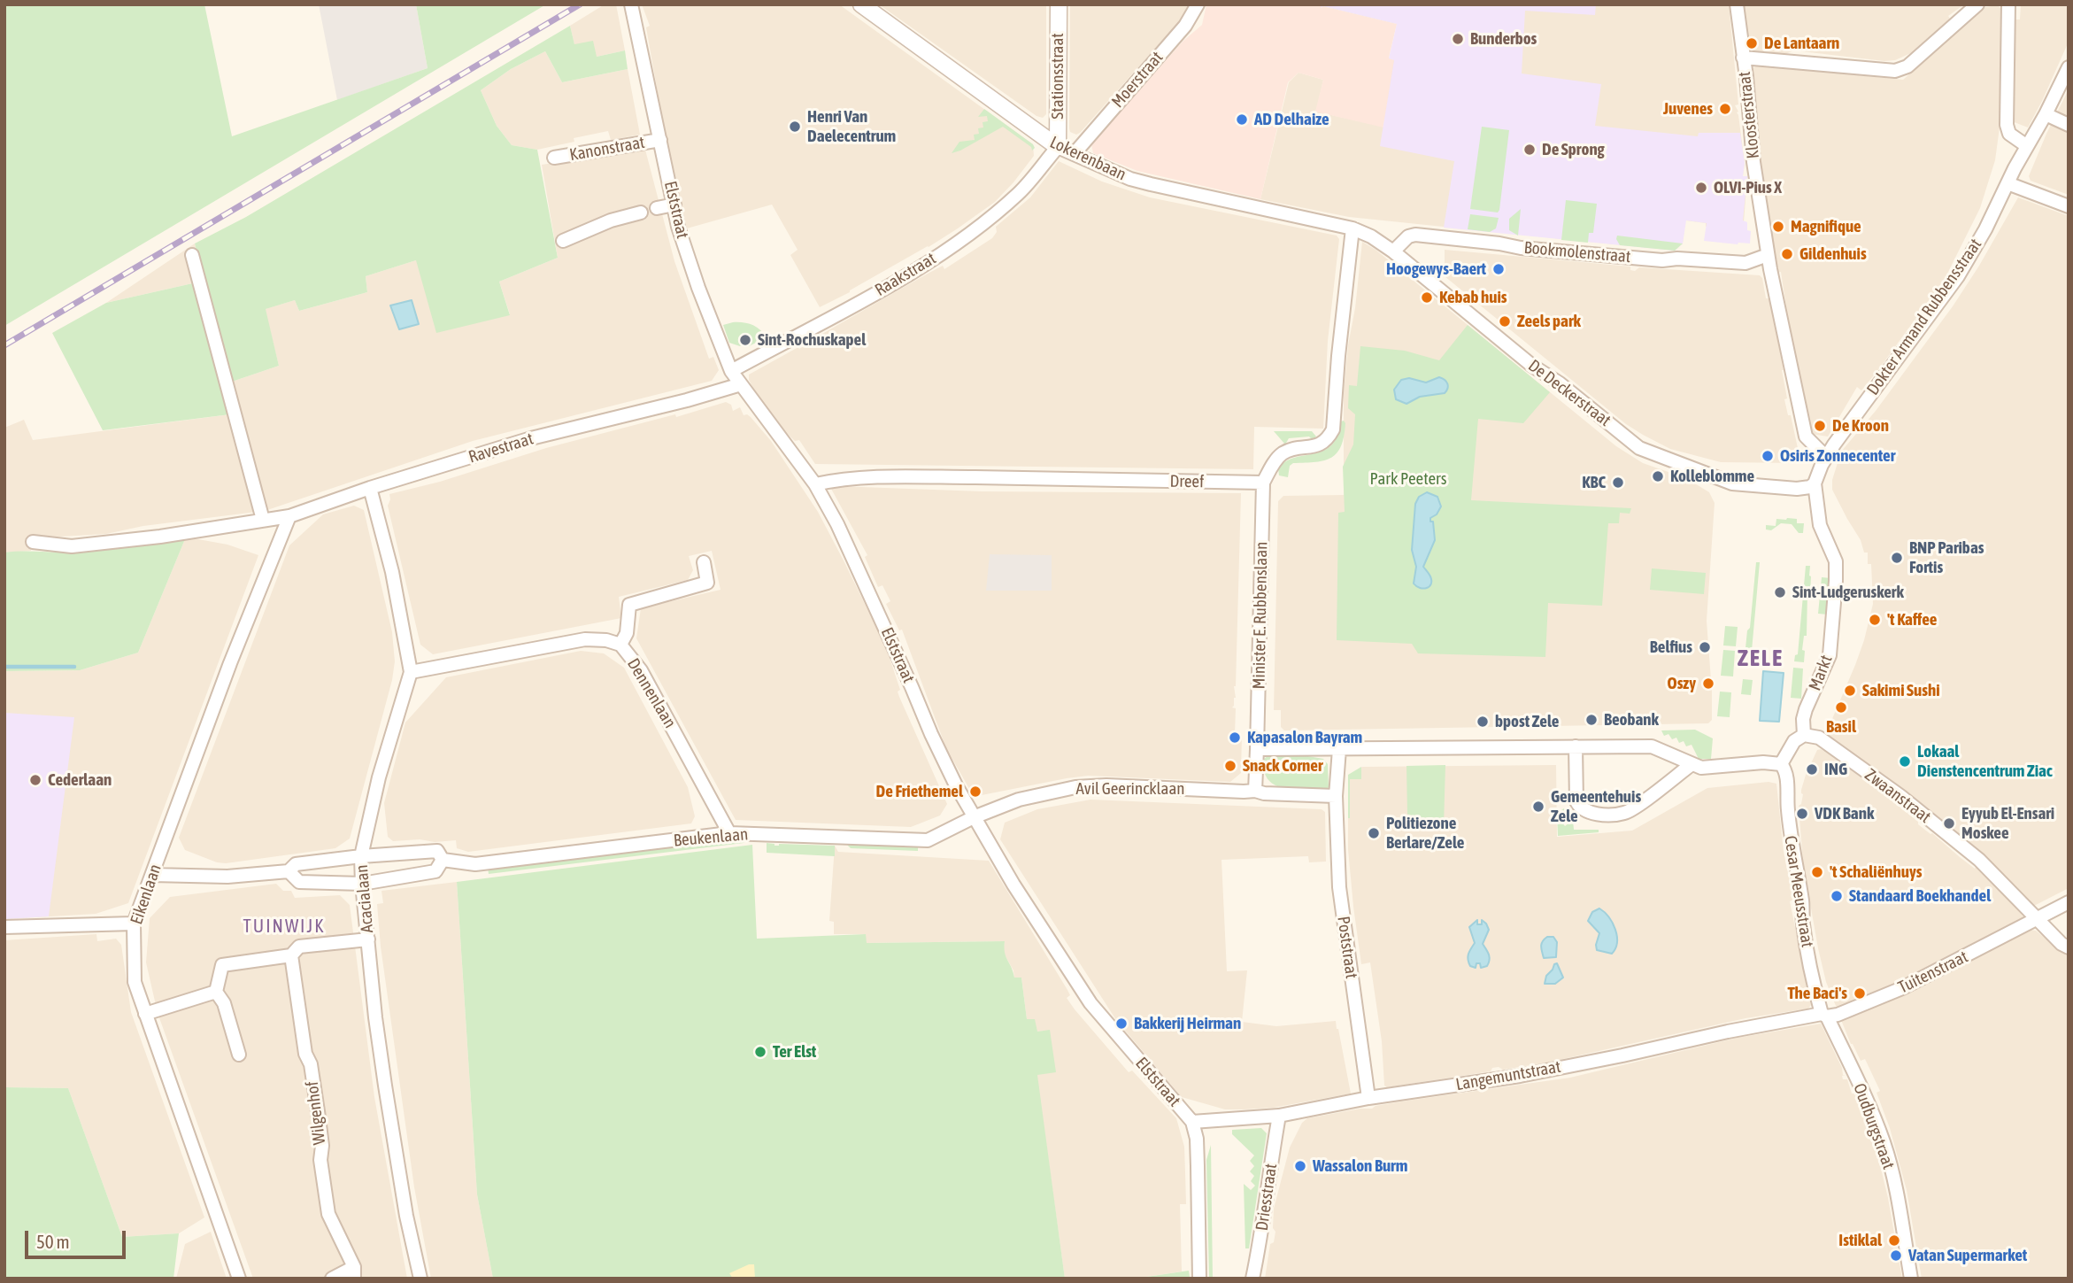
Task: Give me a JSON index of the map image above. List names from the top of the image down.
{
  "streets": {
    "street": [
      "Stationsstraat",
      "Moerstraat",
      "Kloosterstraat",
      "Kanonstraat",
      "Lokerenbaan",
      "Elststraat",
      "Bookmolenstraat",
      "Raakstraat",
      "Dokter Armand Rubbensstraat",
      "De Deckerstraat",
      "Ravestraat",
      "Dreef",
      "Minister E. Rubbenslaan",
      "Markt",
      "Dennenlaan",
      "Avil Geerincklaan",
      "Zwaanstraat",
      "Beukenlaan",
      "Cesar Meeusstraat",
      "Eikenlaan",
      "Acacialaan",
      "Poststraat",
      "Tuitenstraat",
      "Langemuntstraat",
      "Wilgenhof",
      "Oudburgstraat",
      "Driesstraat"
    ]
  },
  "crossings": [
    ["Stationsstraat", "Lokerenbaan"],
    ["Stationsstraat", "Raakstraat"],
    ["Moerstraat", "Lokerenbaan"],
    ["Kloosterstraat", "Bookmolenstraat"],
    ["Kloosterstraat", "Dokter Armand Rubbensstraat"],
    ["Kanonstraat", "Elststraat"],
    ["Lokerenbaan", "Raakstraat"],
    ["Lokerenbaan", "De Deckerstraat"],
    ["Elststraat", "Raakstraat"],
    ["Elststraat", "Ravestraat"],
    ["Elststraat", "Dreef"],
    ["Elststraat", "Avil Geerincklaan"],
    ["Elststraat", "Beukenlaan"],
    ["Elststraat", "Langemuntstraat"],
    ["Bookmolenstraat", "De Deckerstraat"],
    ["Dokter Armand Rubbensstraat", "De Deckerstraat"],
    ["Dokter Armand Rubbensstraat", "Markt"],
    ["De Deckerstraat", "Markt"],
    ["Ravestraat", "Eikenlaan"],
    ["Ravestraat", "Acacialaan"],
    ["Dreef", "Minister E. Rubbenslaan"],
    ["Markt", "Zwaanstraat"],
    ["Dennenlaan", "Beukenlaan"],
    ["Dennenlaan", "Acacialaan"],
    ["Avil Geerincklaan", "Beukenlaan"],
    ["Avil Geerincklaan", "Poststraat"],
    ["Zwaanstraat", "Tuitenstraat"],
    ["Beukenlaan", "Eikenlaan"],
    ["Beukenlaan", "Acacialaan"],
    ["Cesar Meeusstraat", "Tuitenstraat"],
    ["Cesar Meeusstraat", "Langemuntstraat"],
    ["Cesar Meeusstraat", "Oudburgstraat"],
    ["Poststraat", "Langemuntstraat"],
    ["Tuitenstraat", "Langemuntstraat"],
    ["Tuitenstraat", "Oudburgstraat"],
    ["Langemuntstraat", "Oudburgstraat"],
    ["Langemuntstraat", "Driesstraat"]
  ],
  "districts": ["ZELE", "TUINWIJK"],
  "parks": ["Park Peeters"],
  "places": [
    "Bunderbos",
    "De Lantaarn",
    "Juvenes",
    "AD Delhaize",
    "Henri Van Daelecentrum",
    "De Sprong",
    "OLVI-Pius X",
    "Magnifique",
    "Gildenhuis",
    "Hoogewys-Baert",
    "Kebab huis",
    "Zeels park",
    "Sint-Rochuskapel",
    "De Kroon",
    "Osiris Zonnecenter",
    "Kolleblomme",
    "KBC",
    "BNP Paribas Fortis",
    "Sint-Ludgeruskerk",
    "'t Kaffee",
    "Belfius",
    "Oszy",
    "Sakimi Sushi",
    "Basil",
    "Beobank",
    "bpost Zele",
    "Kapasalon Bayram",
    "Lokaal Dienstencentrum Ziac",
    "Snack Corner",
    "ING",
    "Cederlaan",
    "De Friethemel",
    "Gemeentehuis Zele",
    "VDK Bank",
    "Eyyub El-Ensari Moskee",
    "Politiezone Berlare/Zele",
    "'t Schaliënhuys",
    "Standaard Boekhandel",
    "The Baci's",
    "Bakkerij Heirman",
    "Ter Elst",
    "Wassalon Burm",
    "Istiklal",
    "Vatan Supermarket"
  ],
  "scale_bar": "50 m"
}
